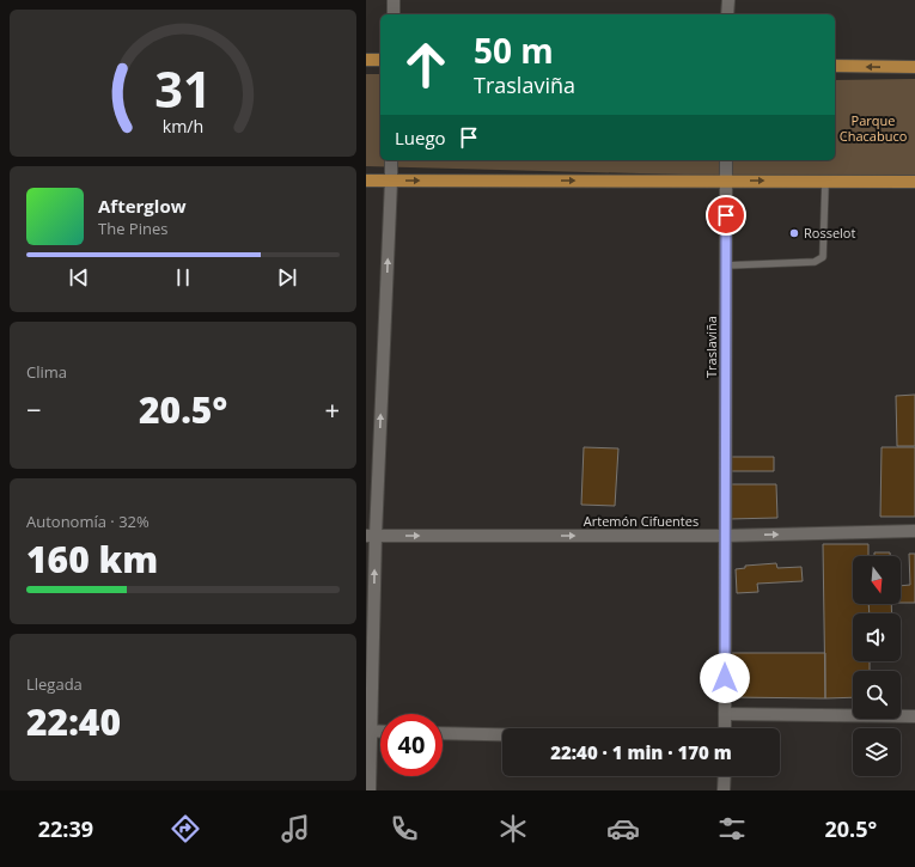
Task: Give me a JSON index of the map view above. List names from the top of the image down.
{
  "streets": {
    "street": ["Traslaviña", "Artemón Cifuentes"]
  },
  "crossings": [
    ["Traslaviña", "Artemón Cifuentes"]
  ],
  "one_way": ["Artemón Cifuentes"],
  "parks": ["Parque Chacabuco"],
  "places": ["Rosselot"],
  "north": "bottom",
  "page": {
    "turn": ["50 m", "Traslaviña"],
    "then": "Luego",
    "song": ["Afterglow", "The Pines"],
    "tile": [
      "Clima",
      ["Autonomía · 32%", "160 km"],
      ["Llegada", "22:40"]
    ],
    "heat": ["−", "20.5°", "+"],
    "limit": "40",
    "trip": "22:40 · 1 min · 170 m",
    "tabs": ["22:39", "20.5°"],
    "gauge": ["31", "km/h"]
  }
}
